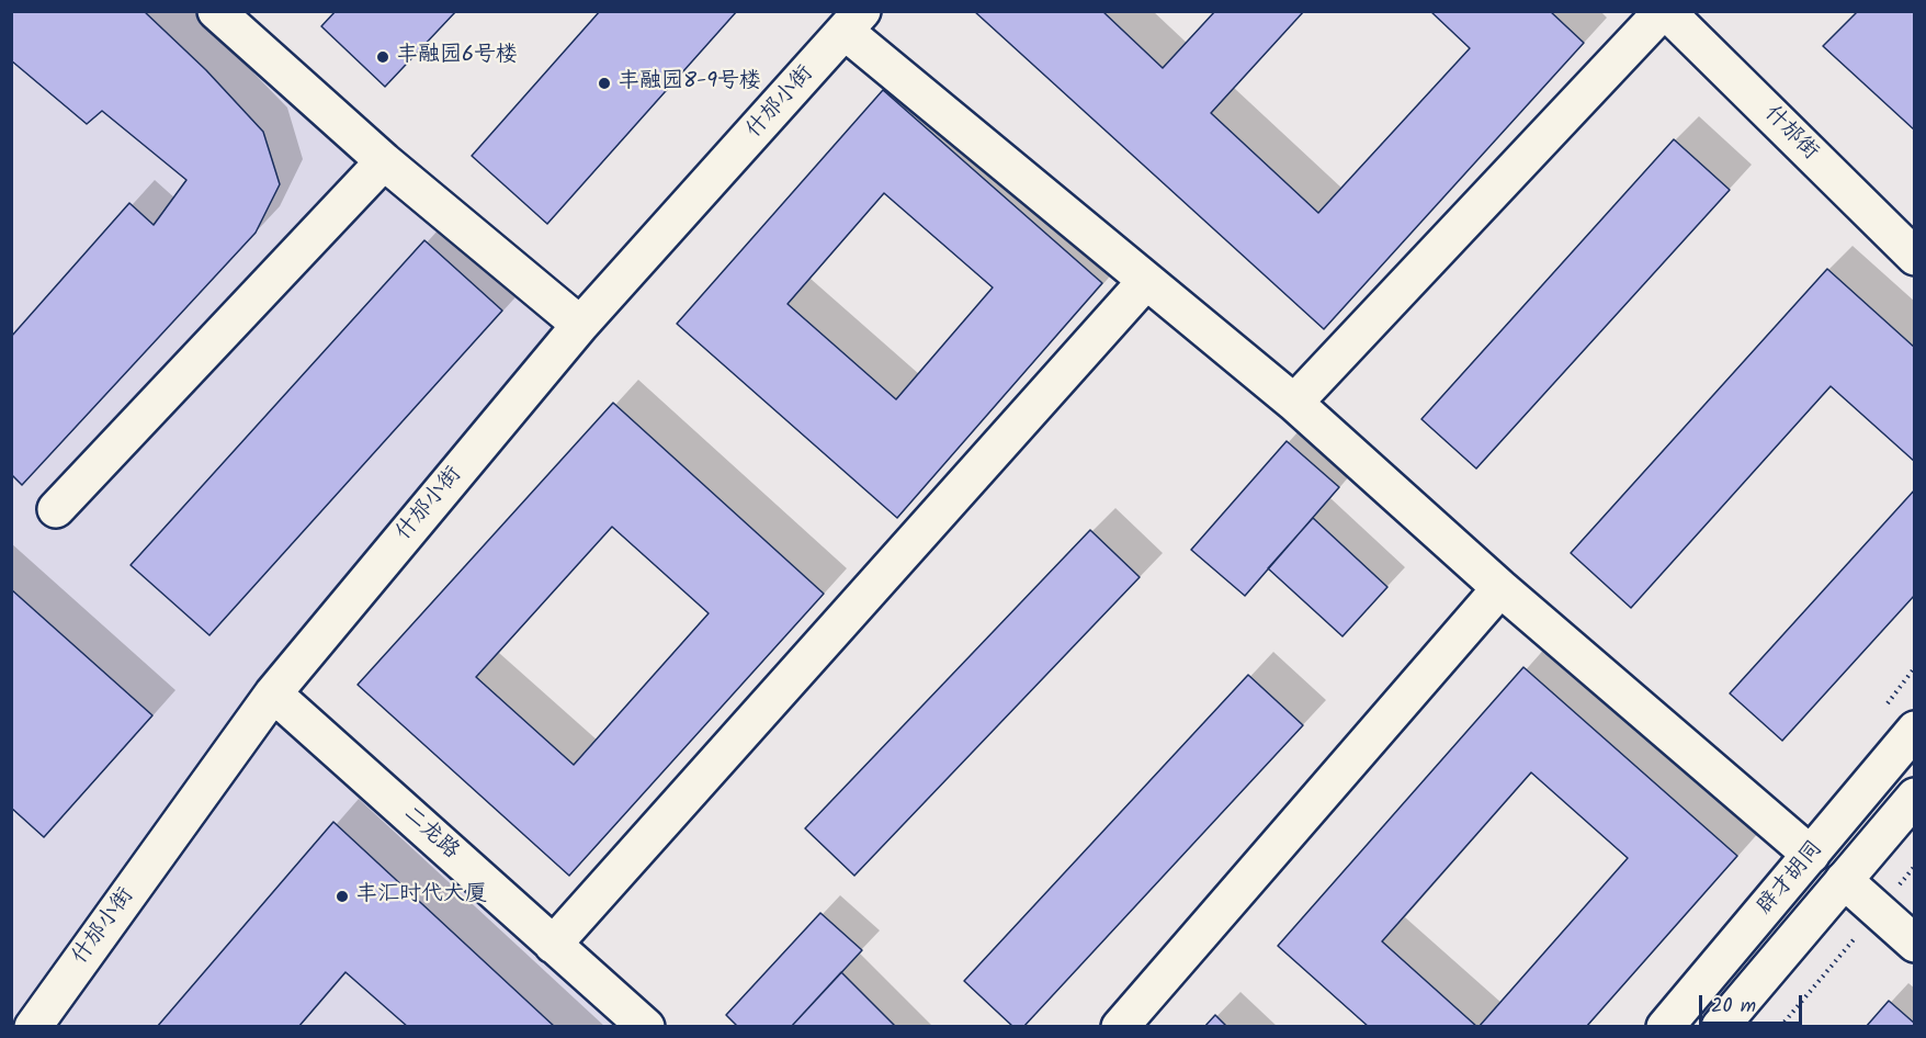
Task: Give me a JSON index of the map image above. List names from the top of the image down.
{
  "streets": {
    "street": [
      "什邡小街",
      "什邡街",
      "二龙路",
      "辟才胡同"
    ]
  },
  "crossings": [
    ["什邡小街", "二龙路"]
  ],
  "places": ["丰融园6号楼", "丰融园8-9号楼", "丰汇时代大厦"],
  "scale_bar": "20 m"
}
